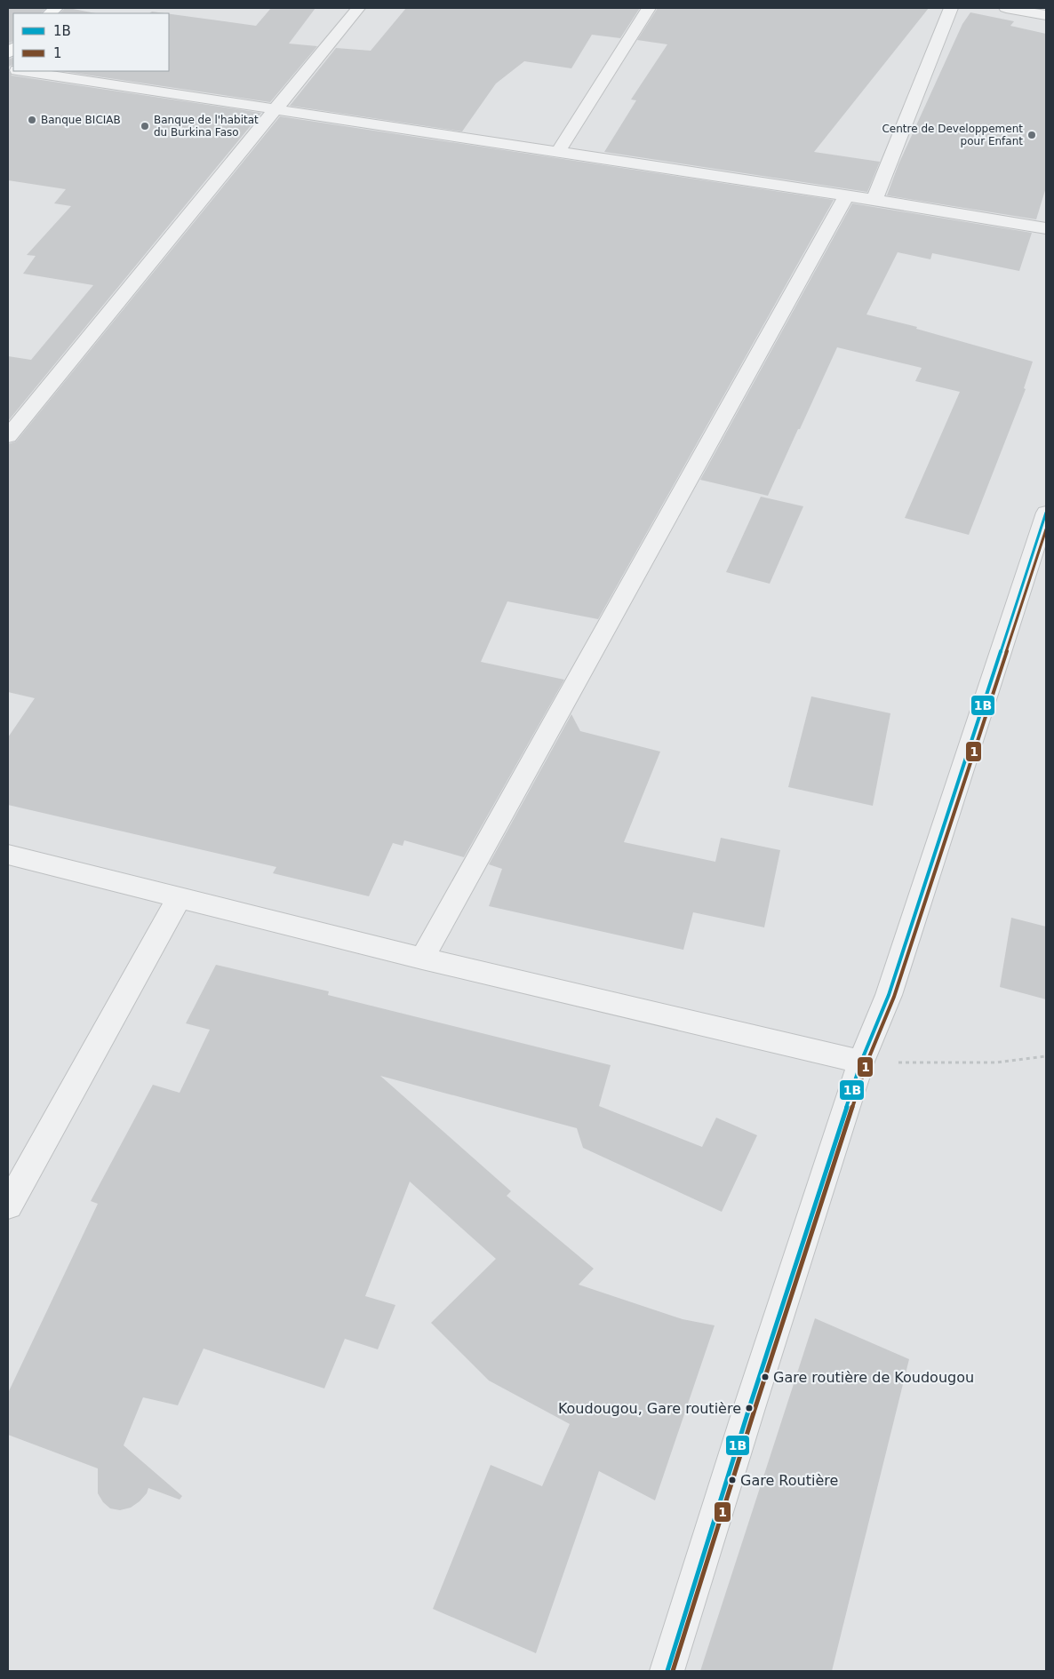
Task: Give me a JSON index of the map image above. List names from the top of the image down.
{
  "places": [
    "Banque BICIAB",
    "Banque de l'habitat du Burkina Faso",
    "Centre de Developpement pour Enfant",
    "Gare routière de Koudougou",
    "Koudougou, Gare routière",
    "Gare Routière"
  ],
  "lines": ["transit line 1B", "transit line 1"],
  "legend": ["1B", "1"]
}
